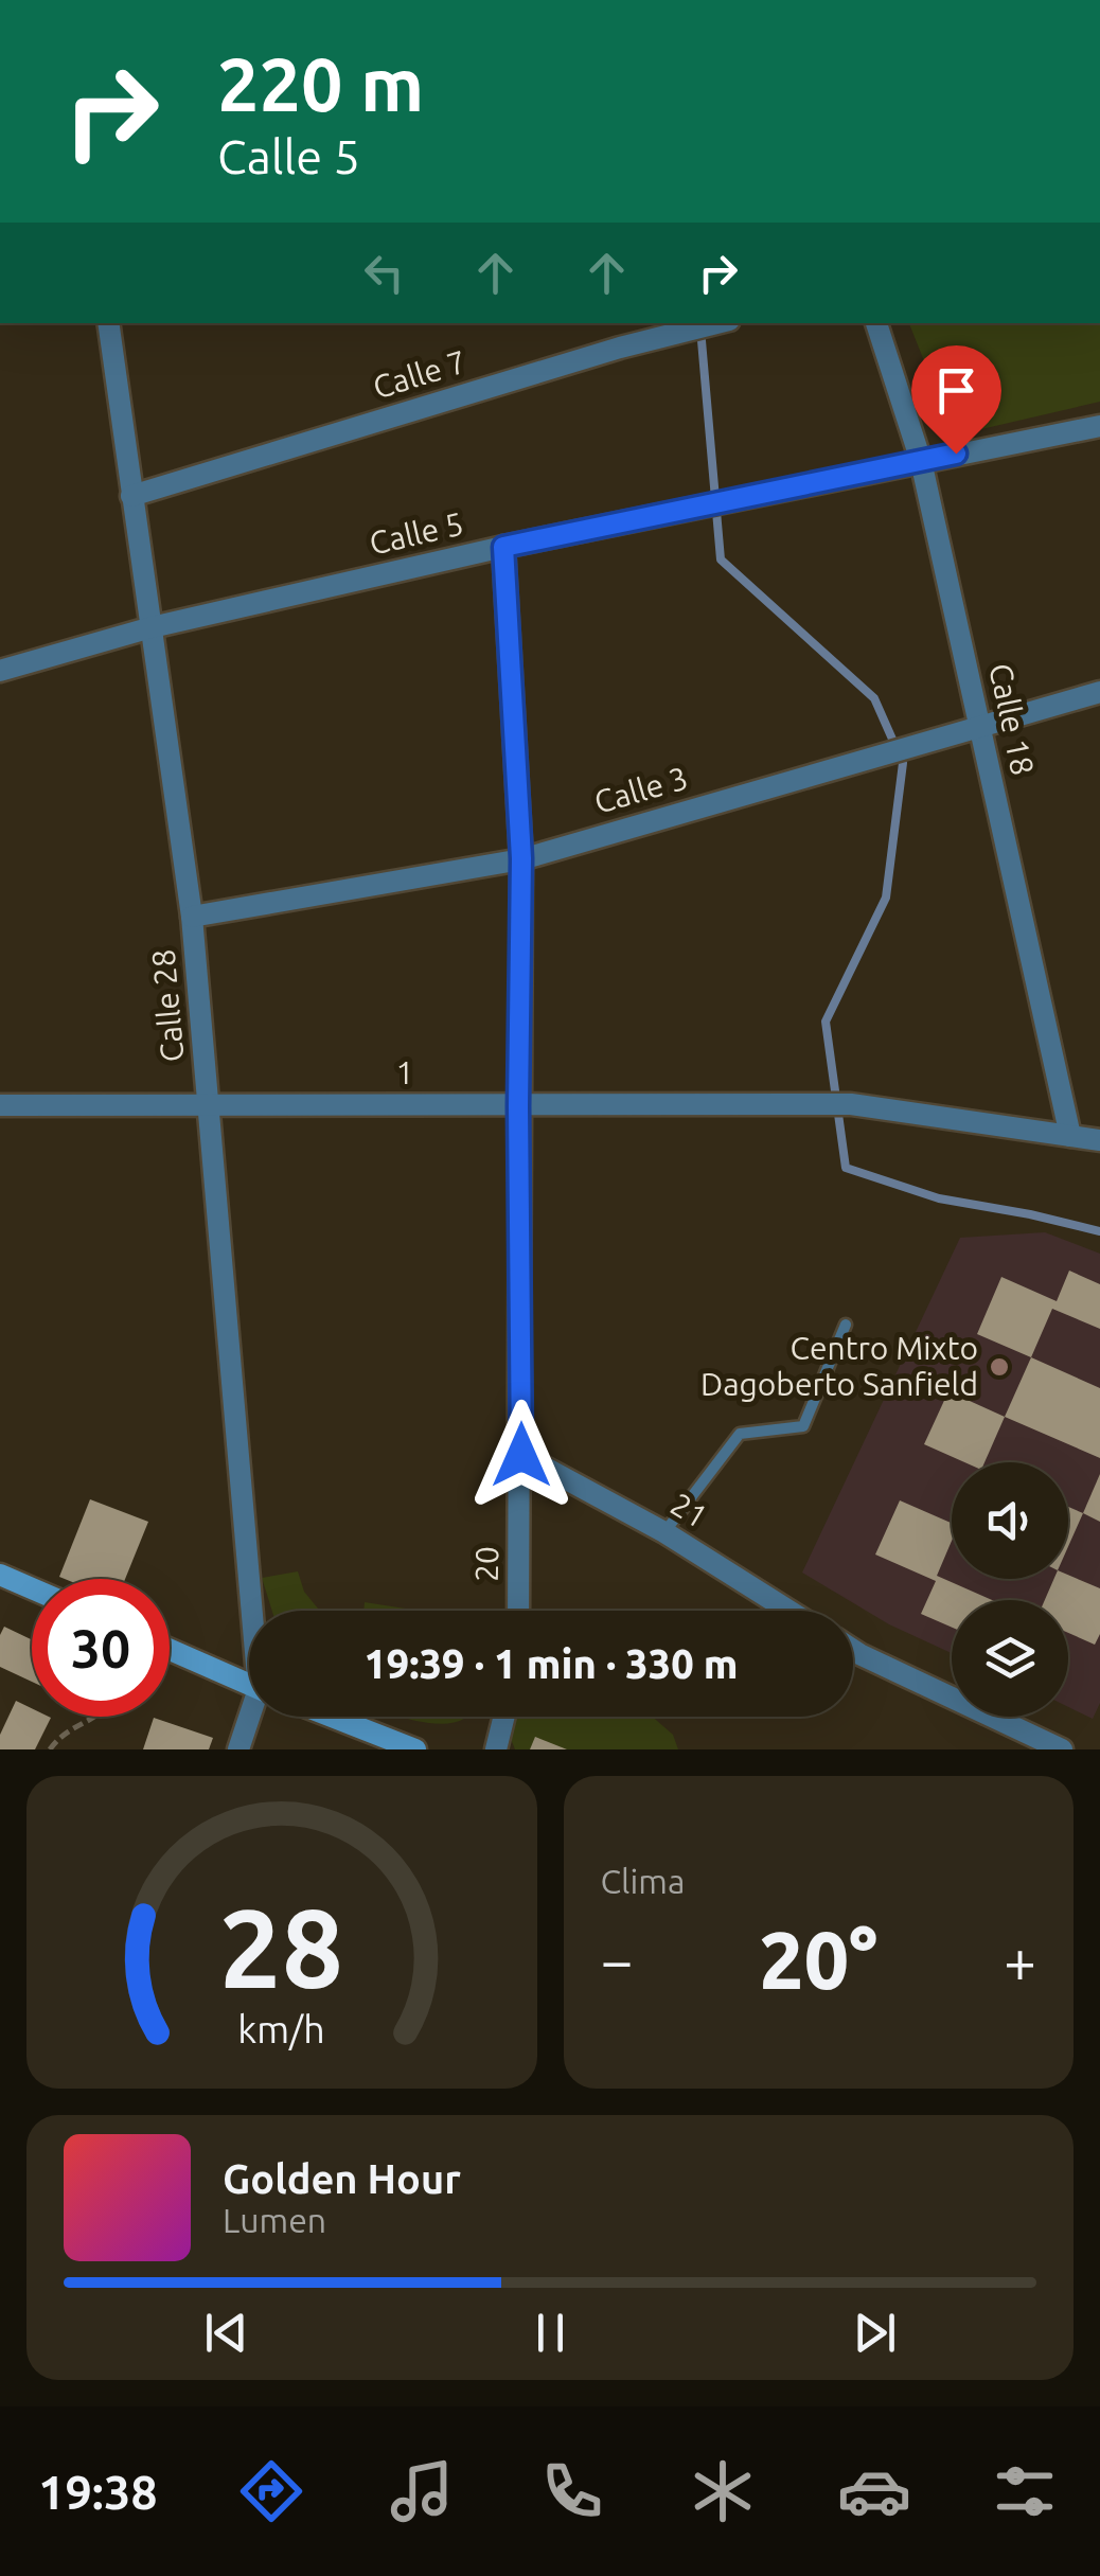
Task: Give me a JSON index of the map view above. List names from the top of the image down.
{
  "streets": {
    "street": [
      "Calle 7",
      "Calle 5",
      "Calle 18",
      "Calle 3",
      "Calle 28",
      "1",
      "21",
      "20"
    ]
  },
  "crossings": [
    ["Calle 7", "Calle 28"],
    ["Calle 5", "Calle 18"],
    ["Calle 5", "Calle 28"],
    ["Calle 5", "20"],
    ["Calle 18", "Calle 3"],
    ["Calle 18", "1"],
    ["Calle 3", "Calle 28"],
    ["Calle 3", "20"],
    ["Calle 28", "1"],
    ["1", "20"],
    ["21", "20"]
  ],
  "places": ["Centro Mixto Dagoberto Sanfield"],
  "page": {
    "turn": ["220 m", "Calle 5"],
    "limit": "30",
    "trip": "19:39 · 1 min · 330 m",
    "tile": "Clima",
    "heat": ["−", "20°", "+"],
    "song": ["Golden Hour", "Lumen"],
    "tabs": "19:38",
    "gauge": ["28", "km/h"]
  }
}
